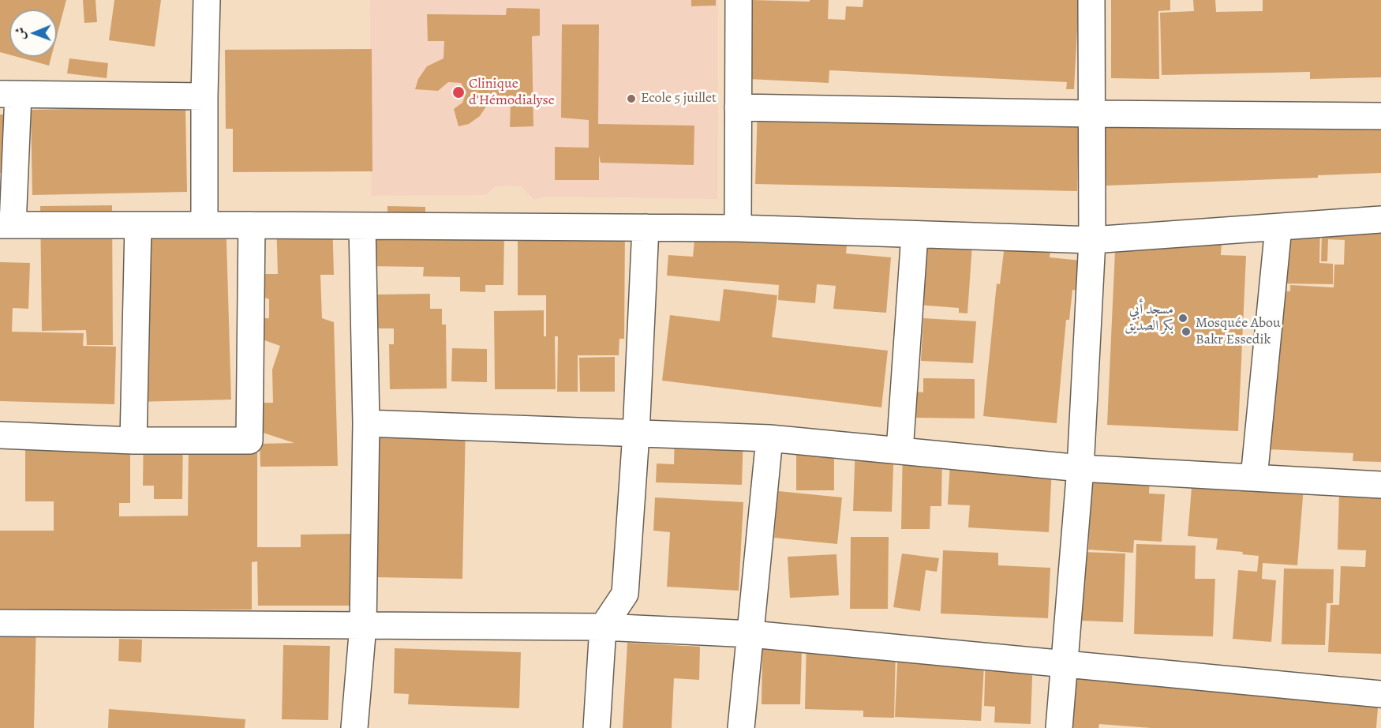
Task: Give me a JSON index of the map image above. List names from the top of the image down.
{
  "places": [
    "Clinique d'Hémodialyse",
    "Ecole 5 juillet",
    "مسجد أبي بكر الصديق",
    "Mosquée Abou Bakr Essedik"
  ],
  "north": "left"
}
